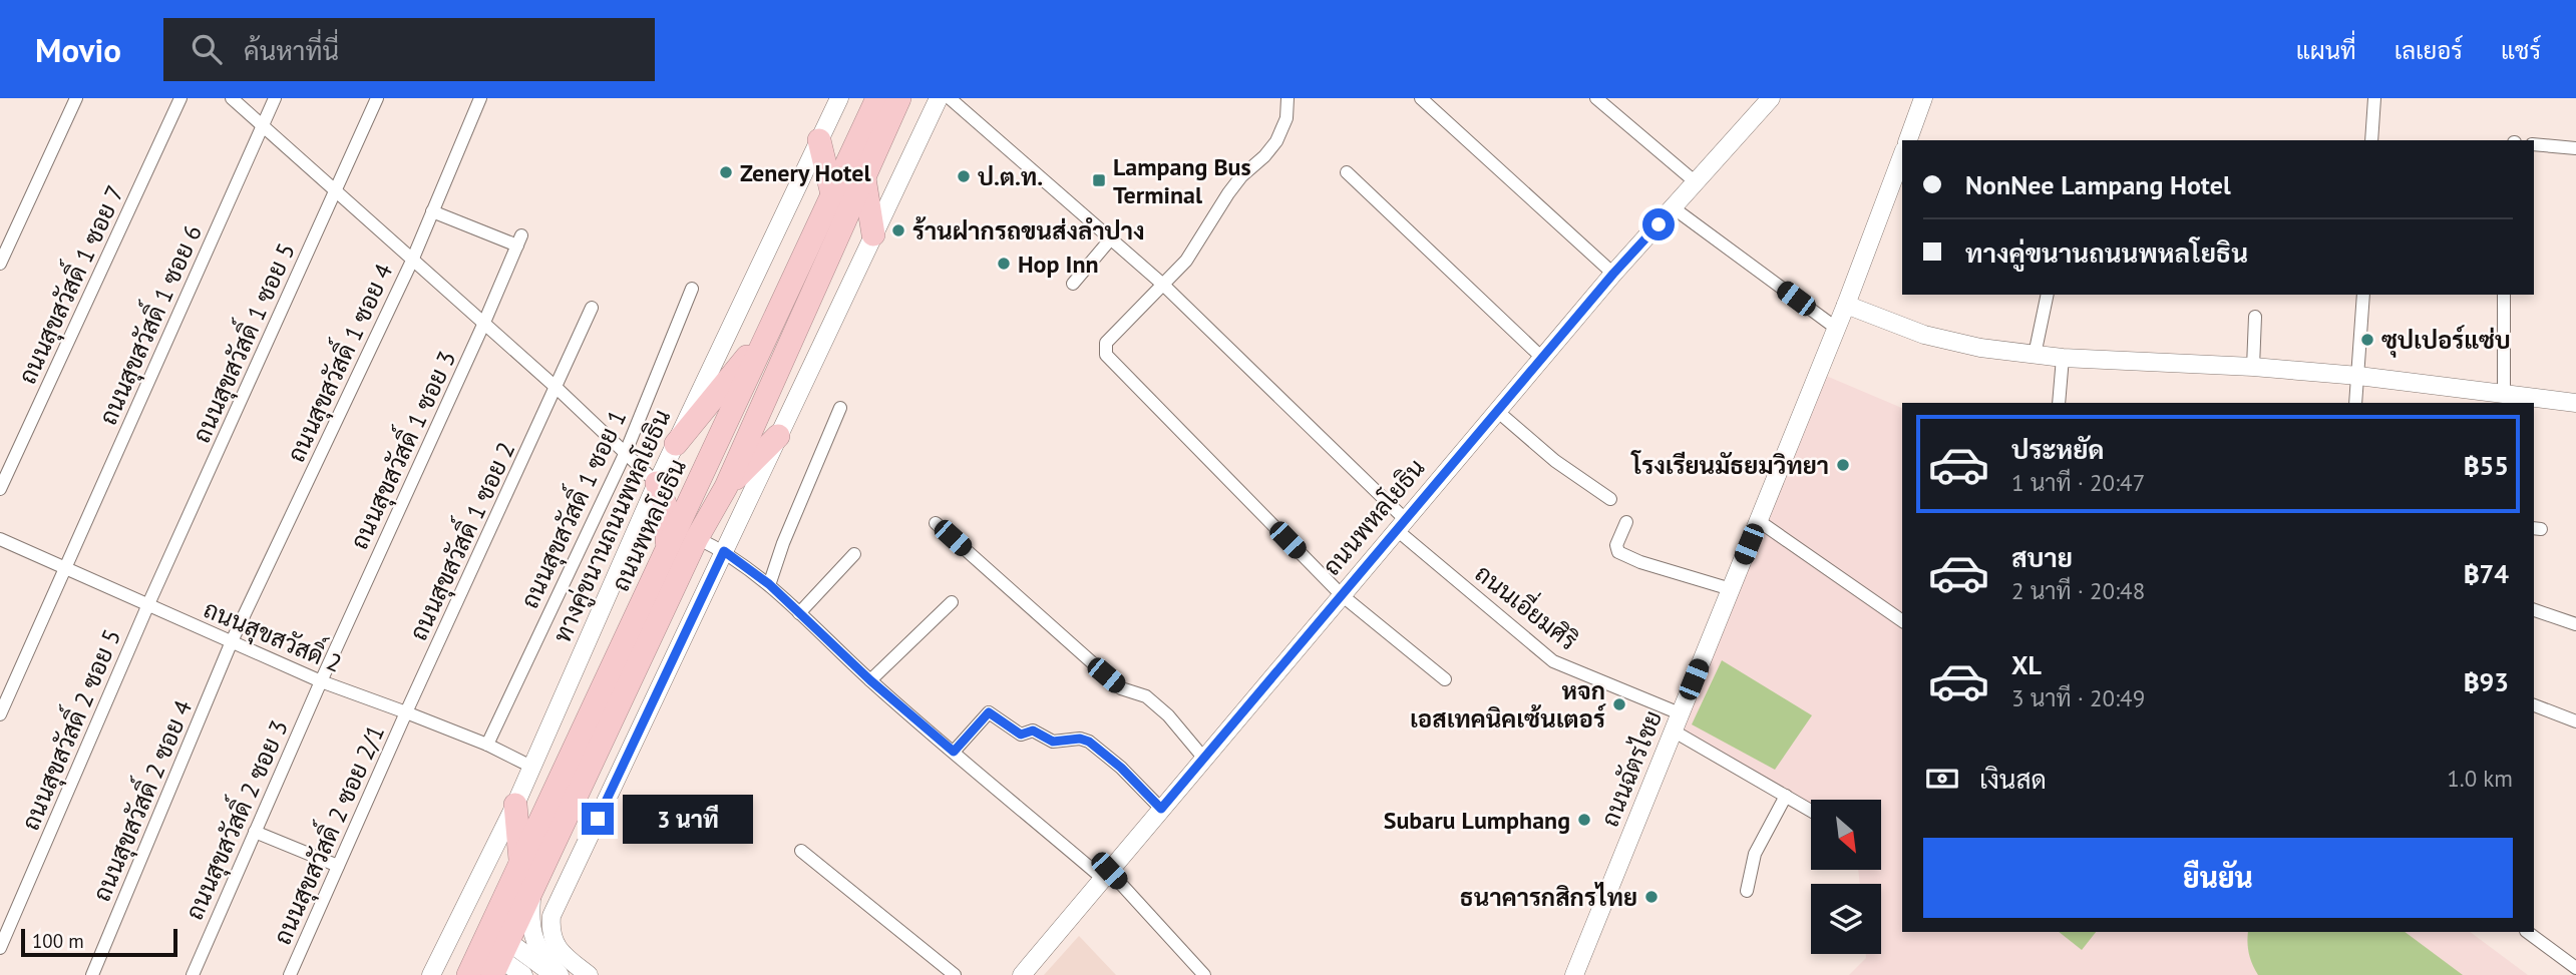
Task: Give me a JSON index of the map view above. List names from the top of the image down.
{
  "streets": {
    "highway": ["ถนนพหลโยธิน"],
    "main road": ["ทางคู่ขนานถนนพหลโยธิน", "ถนนฉัตรไชย"],
    "street": [
      "ถนนสุขสวัสดิ์ 1 ซอย 7",
      "ถนนสุขสวัสดิ์ 1 ซอย 6",
      "ถนนสุขสวัสดิ์ 1 ซอย 5",
      "ถนนสุขสวัสดิ์ 1 ซอย 4",
      "ถนนสุขสวัสดิ์ 1 ซอย 3",
      "ถนนสุขสวัสดิ์ 1 ซอย 1",
      "ถนนสุขสวัสดิ์ 1 ซอย 2",
      "ถนนเอี่ยมศิริ",
      "ถนนสุขสวัสดิ์ 2",
      "ถนนสุขสวัสดิ์ 2 ซอย 5",
      "ถนนสุขสวัสดิ์ 2 ซอย 4",
      "ถนนสุขสวัสดิ์ 2 ซอย 3",
      "ถนนสุขสวัสดิ์ 2 ซอย 2/1"
    ]
  },
  "crossings": [
    ["ถนนสุขสวัสดิ์ 1 ซอย 6", "ถนนสุขสวัสดิ์ 2"],
    ["ถนนสุขสวัสดิ์ 1 ซอย 5", "ถนนสุขสวัสดิ์ 2"],
    ["ถนนสุขสวัสดิ์ 1 ซอย 5", "ถนนสุขสวัสดิ์ 2 ซอย 5"],
    ["ถนนสุขสวัสดิ์ 1 ซอย 4", "ถนนสุขสวัสดิ์ 1 ซอย 3"],
    ["ถนนสุขสวัสดิ์ 1 ซอย 4", "ถนนสุขสวัสดิ์ 2"],
    ["ถนนสุขสวัสดิ์ 1 ซอย 4", "ถนนสุขสวัสดิ์ 2 ซอย 4"],
    ["ถนนสุขสวัสดิ์ 1 ซอย 3", "ถนนสุขสวัสดิ์ 2"],
    ["ถนนสุขสวัสดิ์ 1 ซอย 3", "ถนนสุขสวัสดิ์ 2 ซอย 3"],
    ["ถนนสุขสวัสดิ์ 1 ซอย 1", "ถนนสุขสวัสดิ์ 2"],
    ["ถนนพหลโยธิน", "ถนนเอี่ยมศิริ"],
    ["ทางคู่ขนานถนนพหลโยธิน", "ถนนสุขสวัสดิ์ 2"],
    ["ถนนสุขสวัสดิ์ 1 ซอย 2", "ถนนสุขสวัสดิ์ 2"],
    ["ถนนสุขสวัสดิ์ 1 ซอย 2", "ถนนสุขสวัสดิ์ 2 ซอย 2/1"],
    ["ถนนเอี่ยมศิริ", "ถนนฉัตรไชย"],
    ["ถนนสุขสวัสดิ์ 2", "ถนนสุขสวัสดิ์ 2 ซอย 5"],
    ["ถนนสุขสวัสดิ์ 2", "ถนนสุขสวัสดิ์ 2 ซอย 4"],
    ["ถนนสุขสวัสดิ์ 2", "ถนนสุขสวัสดิ์ 2 ซอย 3"],
    ["ถนนสุขสวัสดิ์ 2", "ถนนสุขสวัสดิ์ 2 ซอย 2/1"]
  ],
  "places": {
    "other": [
      "Zenery Hotel",
      "ป.ต.ท.",
      "ร้านฝากรถขนส่งลำปาง",
      "Hop Inn",
      "ซุปเปอร์แซ่บ",
      "โรงเรียนมัธยมวิทยา",
      "หจก เอสเทคนิคเซ้นเตอร์",
      "Subaru Lumphang",
      "ธนาคารกสิกรไทย"
    ],
    "transit": ["Lampang Bus Terminal"]
  },
  "scale_bar": "100 m",
  "north": "bottom right",
  "page": {
    "header": "Movio",
    "search": "ค้นหาที่นี่",
    "nav": ["แผนที่", "เลเยอร์", "แชร์"],
    "banner": ["NonNee Lampang Hotel", "ทางคู่ขนานถนนพหลโยธิน"],
    "list": [
      {
        "name": "ประหยัด",
        "note": "1 นาที · 20:47",
        "value": "฿55"
      },
      {
        "name": "สบาย",
        "note": "2 นาที · 20:48",
        "value": "฿74"
      },
      {
        "name": "XL",
        "note": "3 นาที · 20:49",
        "value": "฿93"
      }
    ],
    "pay": ["เงินสด", "1.0 km"],
    "bubble": "3 นาที",
    "buttons": "ยืนยัน",
    "scale": "100 m"
  }
}
